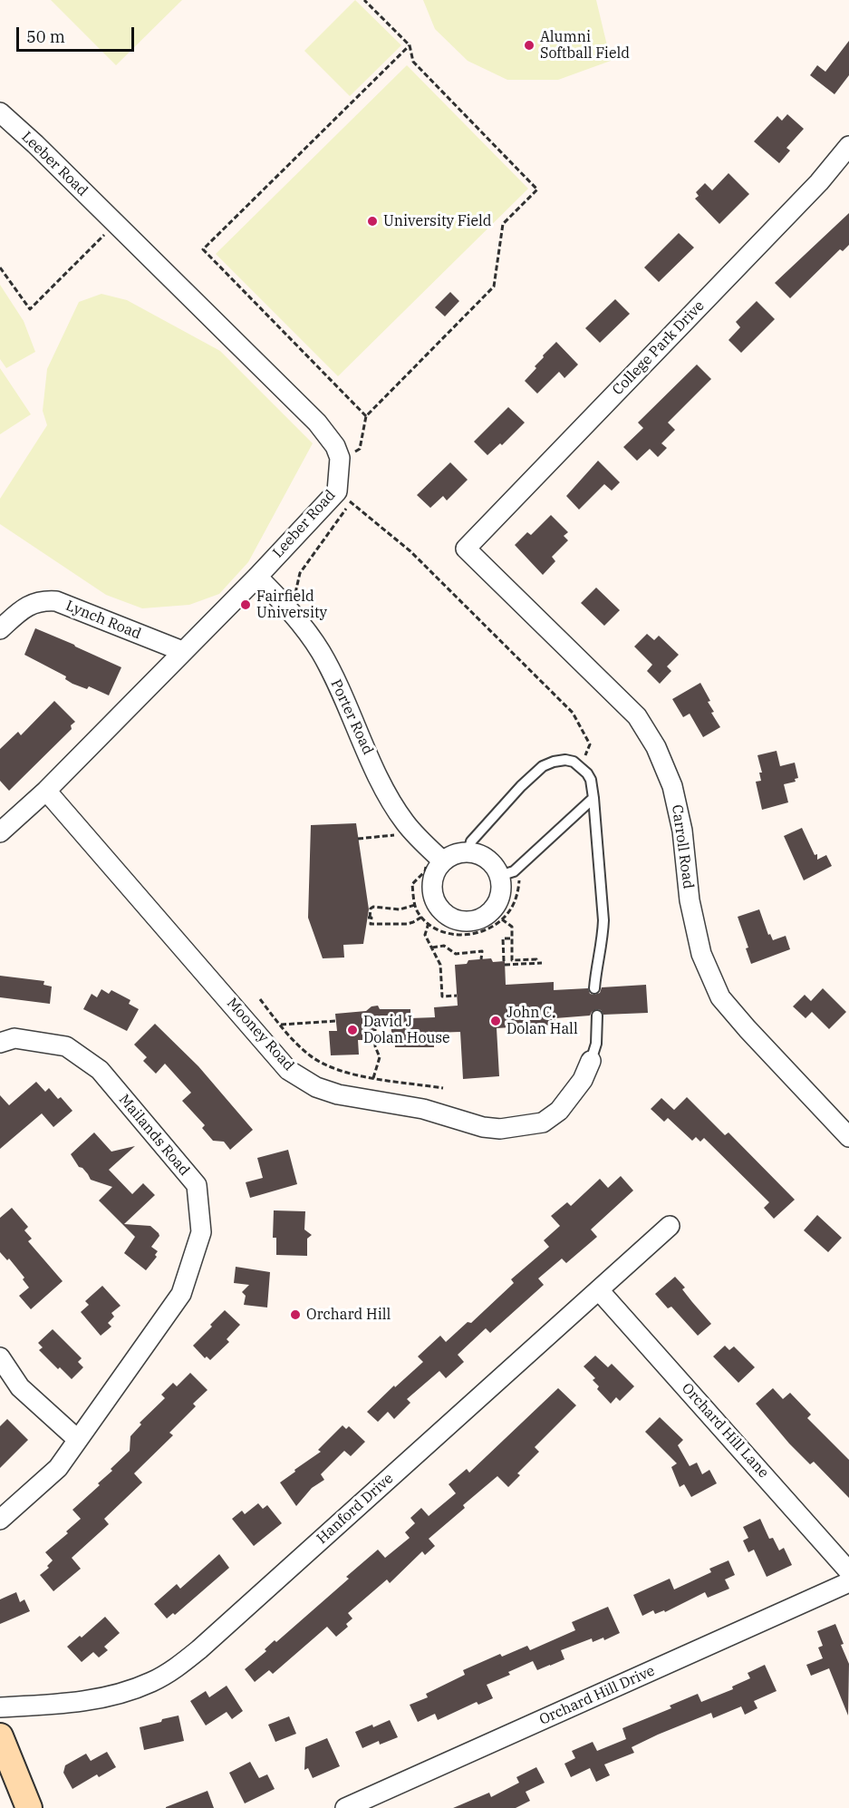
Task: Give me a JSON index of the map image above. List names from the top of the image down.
{
  "streets": {
    "street": [
      "Leeber Road",
      "College Park Drive",
      "Lynch Road",
      "Porter Road",
      "Carroll Road",
      "Mooney Road",
      "Mailands Road",
      "Orchard Hill Lane",
      "Hanford Drive",
      "Orchard Hill Drive"
    ]
  },
  "crossings": [
    ["Leeber Road", "Lynch Road"],
    ["Leeber Road", "Porter Road"],
    ["Leeber Road", "Mooney Road"],
    ["College Park Drive", "Carroll Road"],
    ["Orchard Hill Lane", "Hanford Drive"]
  ],
  "places": [
    "Alumni Softball Field",
    "University Field",
    "Fairfield University",
    "John C. Dolan Hall",
    "David J Dolan House",
    "Orchard Hill"
  ],
  "scale_bar": "50 m"
}
